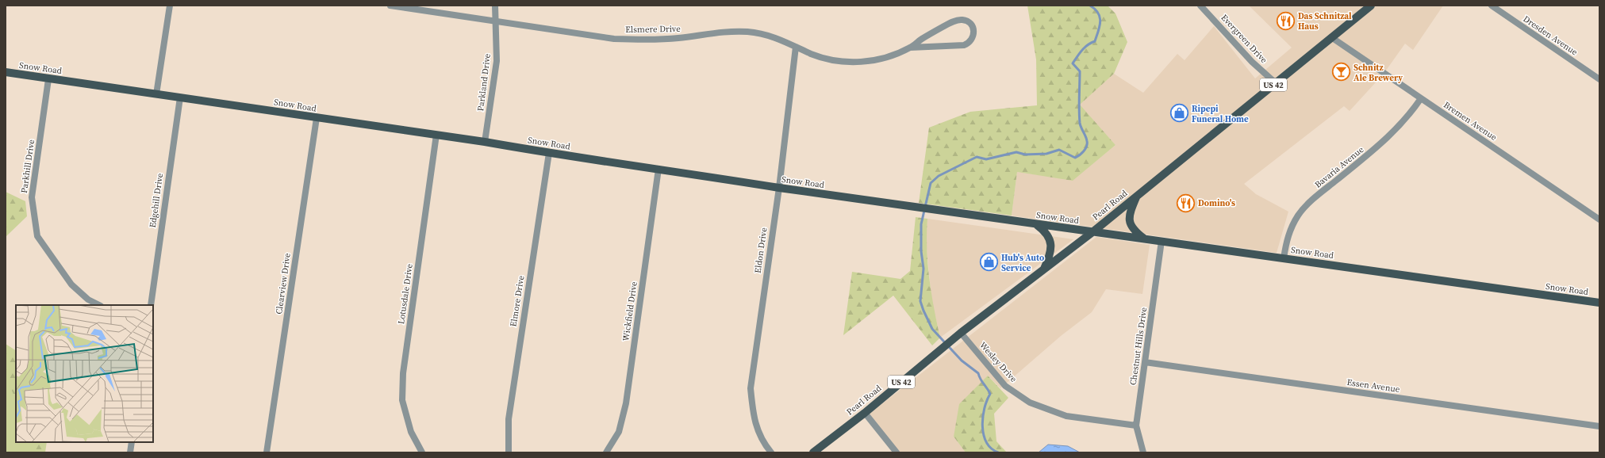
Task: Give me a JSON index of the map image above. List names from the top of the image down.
{
  "streets": {
    "main road": ["Snow Road", "US 42", "Pearl Road"],
    "street": [
      "Elsmere Drive",
      "Dresden Avenue",
      "Evergreen Drive",
      "Parkland Drive",
      "Bremen Avenue",
      "Parkhill Drive",
      "Bavaria Avenue",
      "Edgehill Drive",
      "Eldon Drive",
      "Clearview Drive",
      "Lotusdale Drive",
      "Elmore Drive",
      "Wickfield Drive",
      "Chestnut Hills Drive",
      "Wesley Drive",
      "Essen Avenue"
    ]
  },
  "crossings": [
    ["Elsmere Drive", "Parkland Drive"],
    ["Elsmere Drive", "Eldon Drive"],
    ["Evergreen Drive", "Pearl Road"],
    ["Snow Road", "Parkland Drive"],
    ["Snow Road", "Parkhill Drive"],
    ["Snow Road", "Bavaria Avenue"],
    ["Snow Road", "Edgehill Drive"],
    ["Snow Road", "Pearl Road"],
    ["Snow Road", "Eldon Drive"],
    ["Snow Road", "Clearview Drive"],
    ["Snow Road", "Lotusdale Drive"],
    ["Snow Road", "Elmore Drive"],
    ["Snow Road", "Wickfield Drive"],
    ["Snow Road", "Chestnut Hills Drive"],
    ["Bremen Avenue", "Bavaria Avenue"],
    ["Bremen Avenue", "Pearl Road"],
    ["Pearl Road", "Wesley Drive"],
    ["Chestnut Hills Drive", "Wesley Drive"],
    ["Chestnut Hills Drive", "Essen Avenue"]
  ],
  "places": {
    "restaurant": ["Das Schnitzal Haus", "Domino's"],
    "bar": ["Schnitz Ale Brewery"],
    "shop": ["Ripepi Funeral Home", "Hub's Auto Service"]
  }
}
